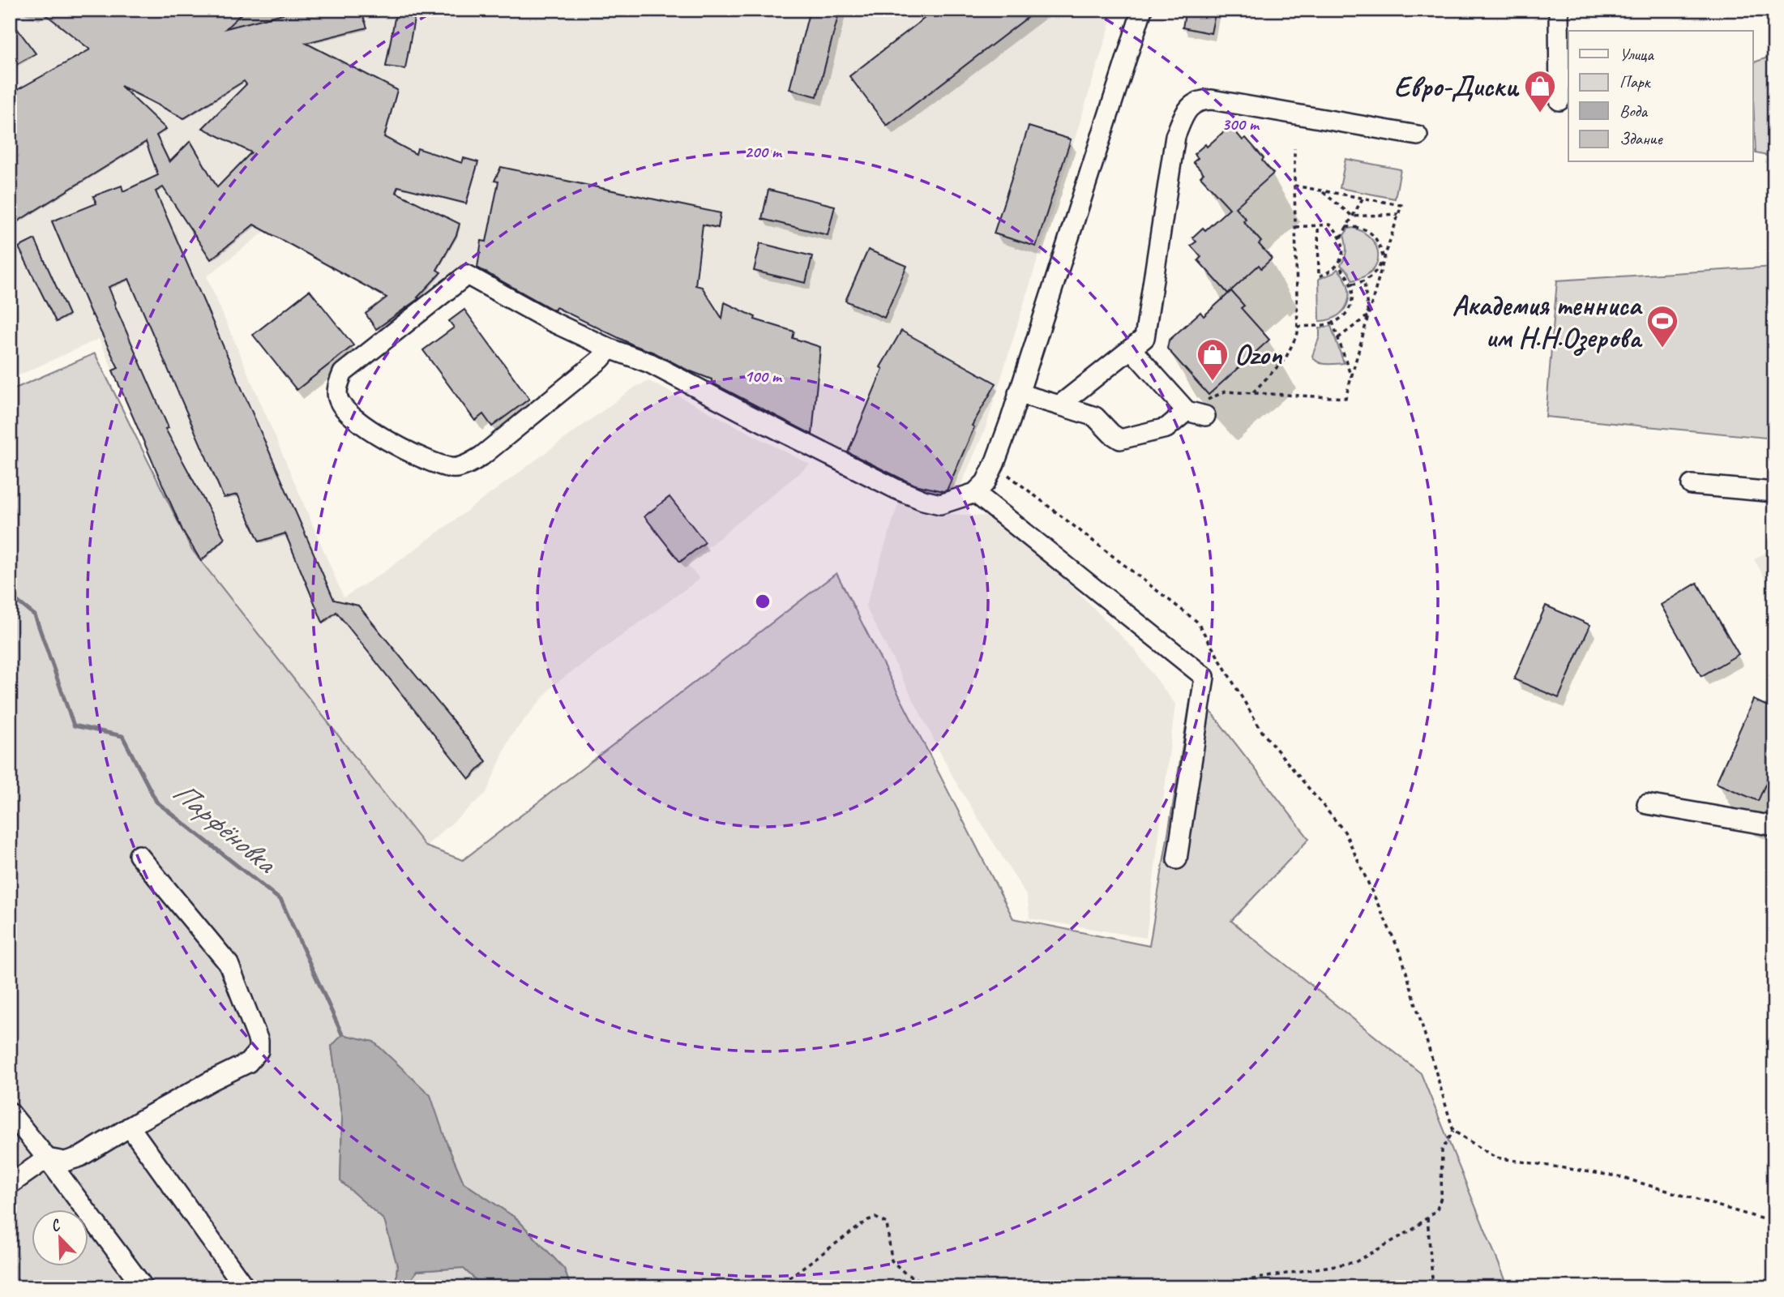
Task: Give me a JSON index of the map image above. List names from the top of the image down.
{
  "water": ["Парфёновка"],
  "places": {
    "shop": ["Евро-Диски", "Ozon"],
    "sports": ["Академия тенниса им Н.Н.Озерова"]
  },
  "legend": [
    "Улица",
    "Парк",
    "Вода",
    "Здание"
  ],
  "north": "top left",
  "rings": ["300 m", "200 m", "100 m"]
}
